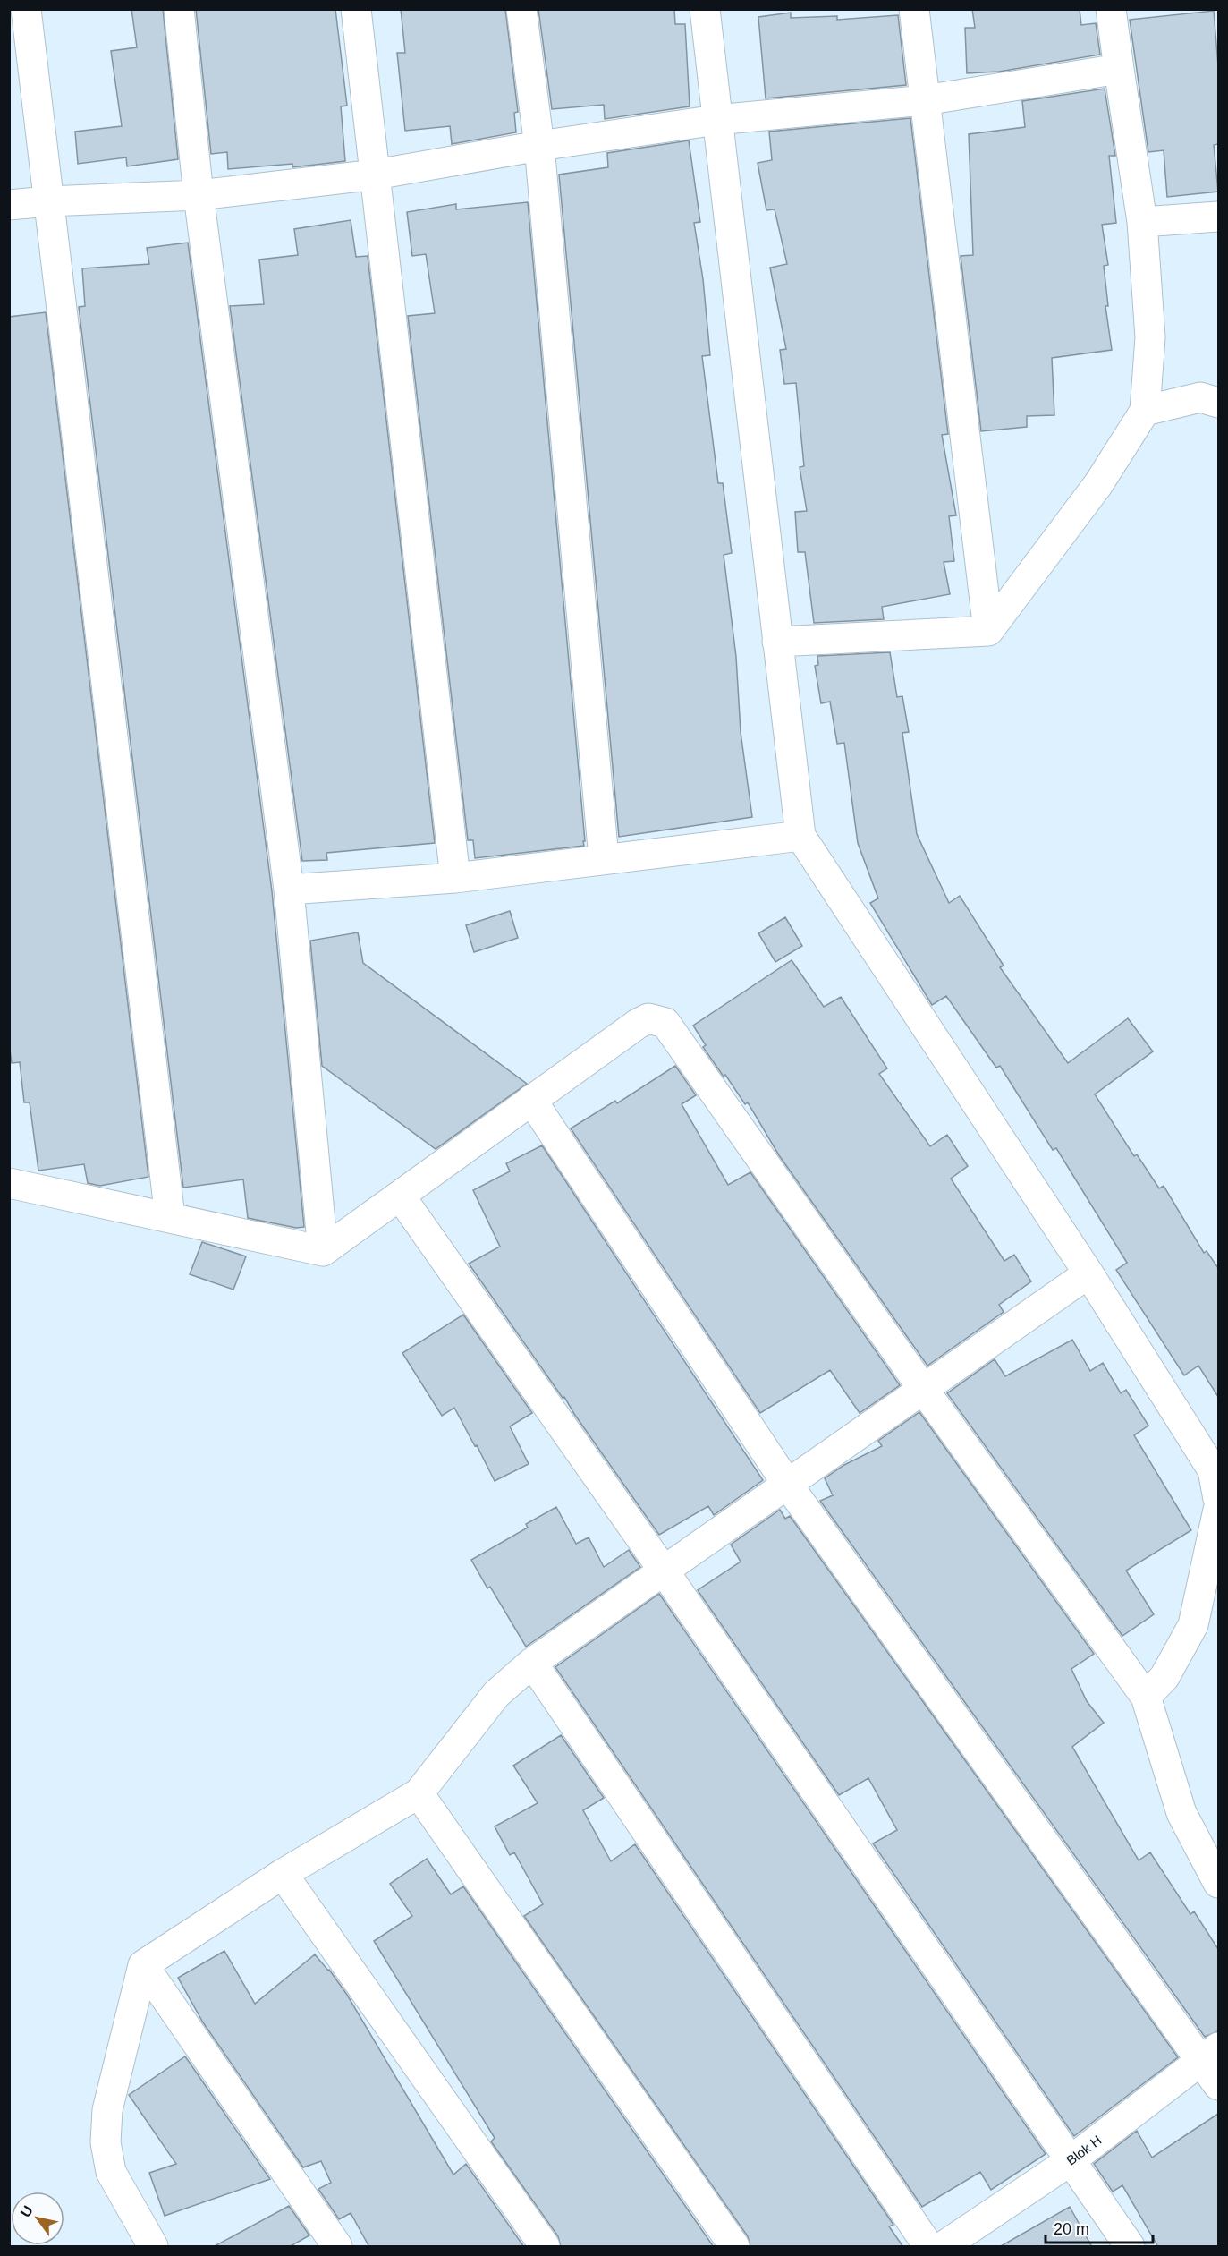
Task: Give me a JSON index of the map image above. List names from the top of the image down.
{
  "streets": {
    "street": ["Blok H"]
  },
  "scale_bar": "20 m",
  "north": "top left"
}
